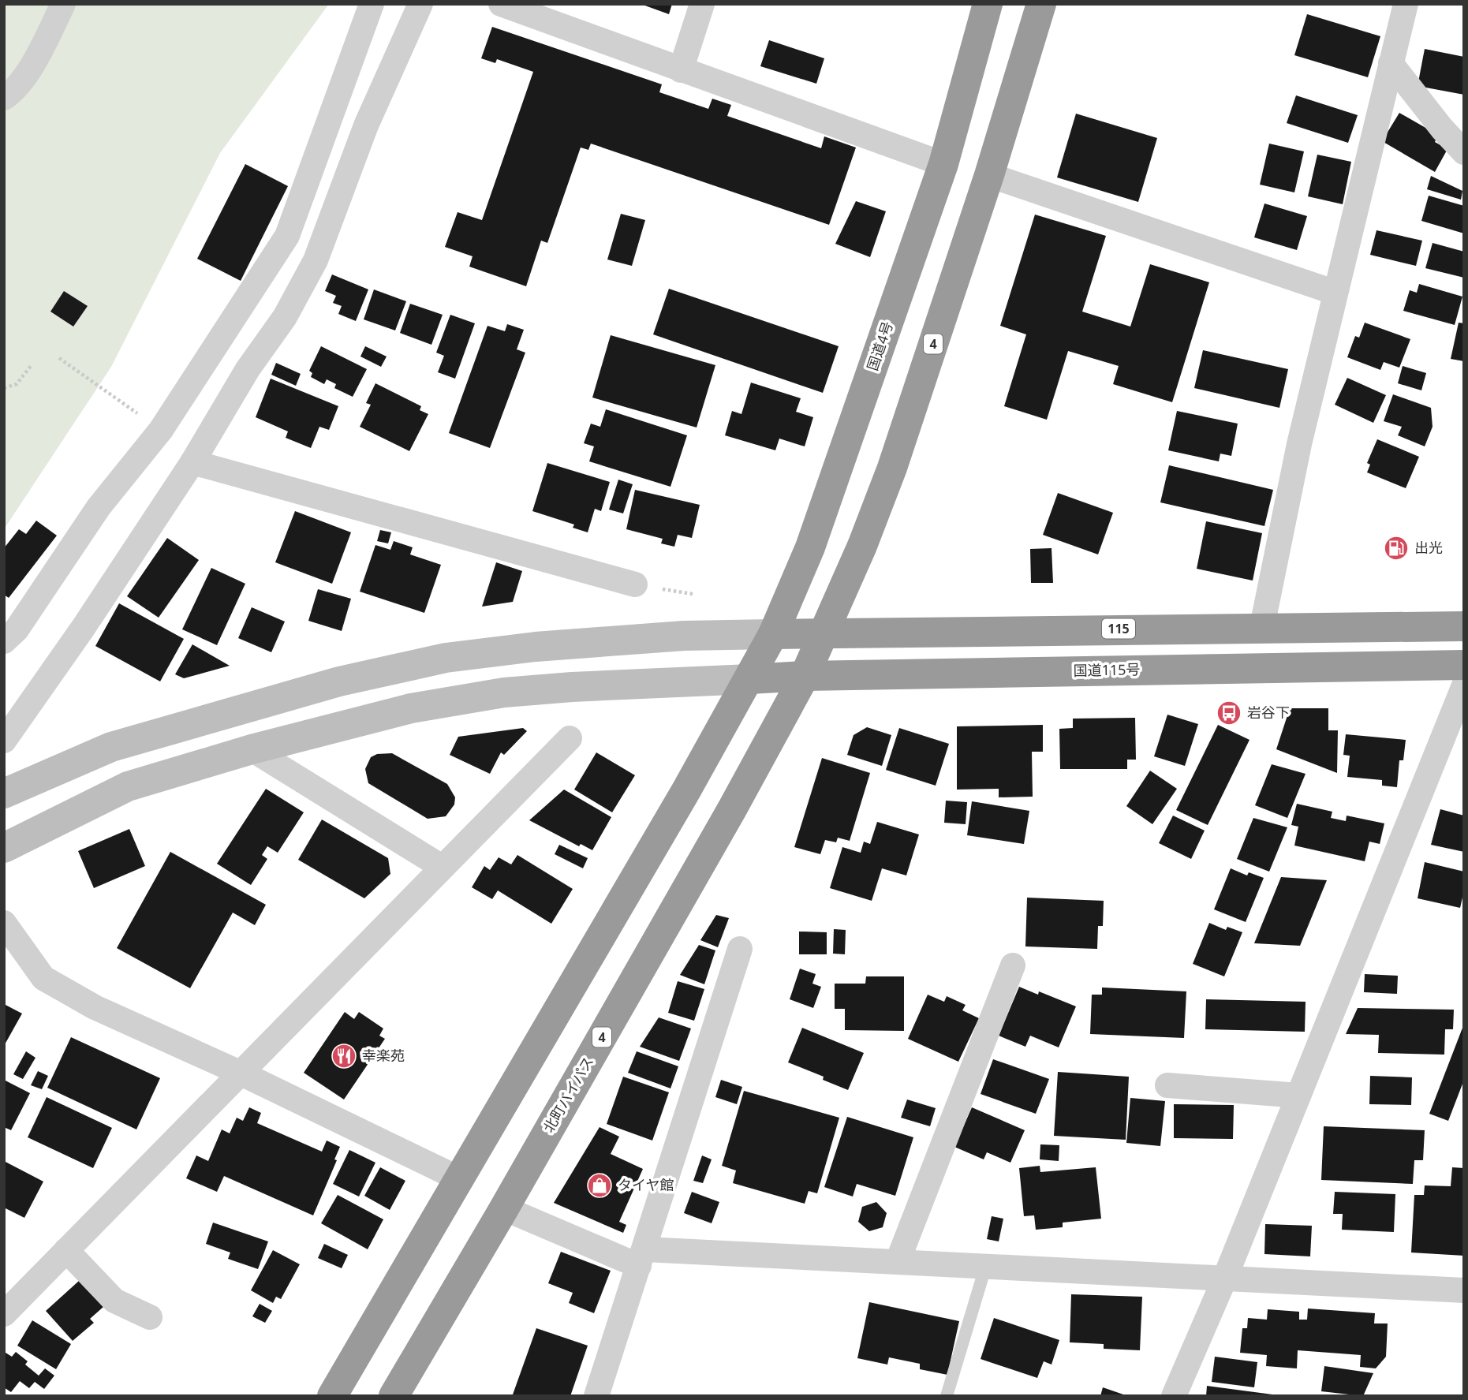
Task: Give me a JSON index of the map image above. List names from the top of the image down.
{
  "streets": {
    "highway": [
      "4",
      "国道4号",
      "115",
      "国道115号",
      "北町バイパス"
    ]
  },
  "crossings": [
    ["4", "115"],
    ["4", "国道115号"],
    ["4", "北町バイパス"],
    ["国道4号", "115"],
    ["国道4号", "国道115号"],
    ["国道115号", "北町バイパス"]
  ],
  "places": {
    "fuel station": ["出光"],
    "bus stop": ["岩谷下"],
    "restaurant": ["幸楽苑"],
    "shop": ["タイヤ館"]
  }
}
